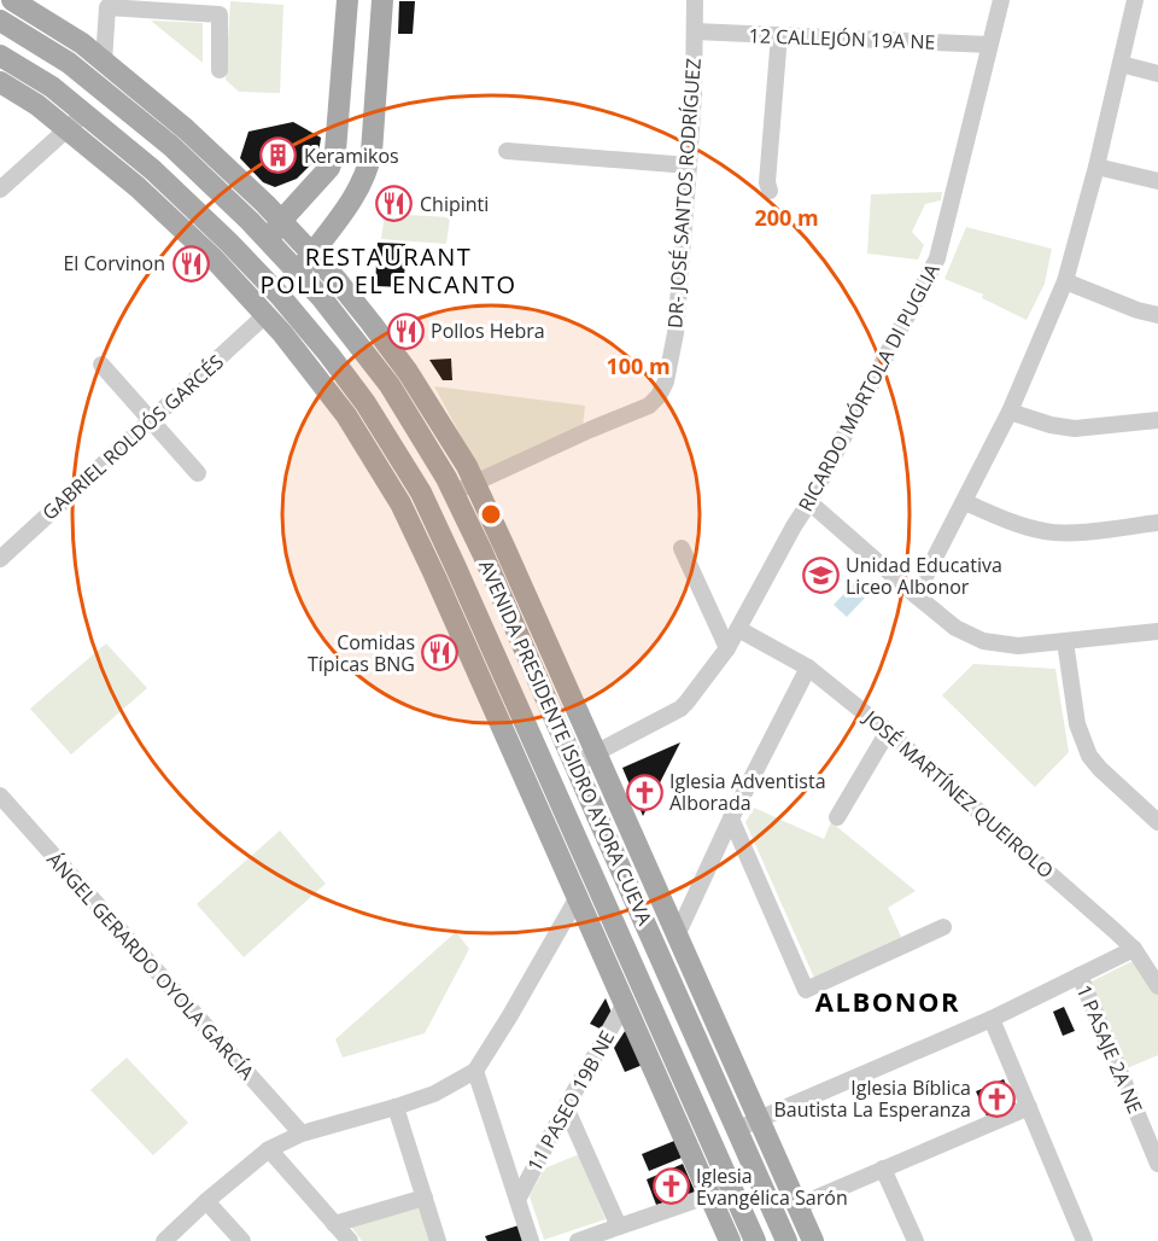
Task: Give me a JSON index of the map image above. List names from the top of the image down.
{
  "streets": {
    "main road": ["GABRIEL ROLDÓS GARCÉS", "AVENIDA PRESIDENTE ISIDRO AYORA CUEVA"],
    "street": [
      "12 CALLEJÓN 19A NE",
      "DR- JOSÉ SANTOS RODRÍGUEZ",
      "RICARDO MÓRTOLA DI PUGLIA",
      "JOSÉ MARTÍNEZ QUEIROLO",
      "ÁNGEL GERARDO OYOLA GARCÍA",
      "1 PASAJE 2A NE",
      "11 PASEO 19B NE"
    ]
  },
  "crossings": [
    ["12 CALLEJÓN 19A NE", "DR- JOSÉ SANTOS RODRÍGUEZ"],
    ["12 CALLEJÓN 19A NE", "RICARDO MÓRTOLA DI PUGLIA"],
    ["DR- JOSÉ SANTOS RODRÍGUEZ", "AVENIDA PRESIDENTE ISIDRO AYORA CUEVA"],
    ["RICARDO MÓRTOLA DI PUGLIA", "AVENIDA PRESIDENTE ISIDRO AYORA CUEVA"],
    ["RICARDO MÓRTOLA DI PUGLIA", "JOSÉ MARTÍNEZ QUEIROLO"],
    ["GABRIEL ROLDÓS GARCÉS", "AVENIDA PRESIDENTE ISIDRO AYORA CUEVA"]
  ],
  "districts": ["RESTAURANT POLLO EL ENCANTO", "ALBONOR"],
  "places": {
    "building": ["Keramikos"],
    "restaurant": [
      "Chipinti",
      "El Corvinon",
      "Pollos Hebra",
      "Comidas Típicas BNG"
    ],
    "school or university": ["Unidad Educativa Liceo Albonor"],
    "church": ["Iglesia Adventista Alborada", "Iglesia Bíblica Bautista La Esperanza", "Iglesia Evangélica Sarón"]
  },
  "rings": ["200 m", "100 m"]
}
